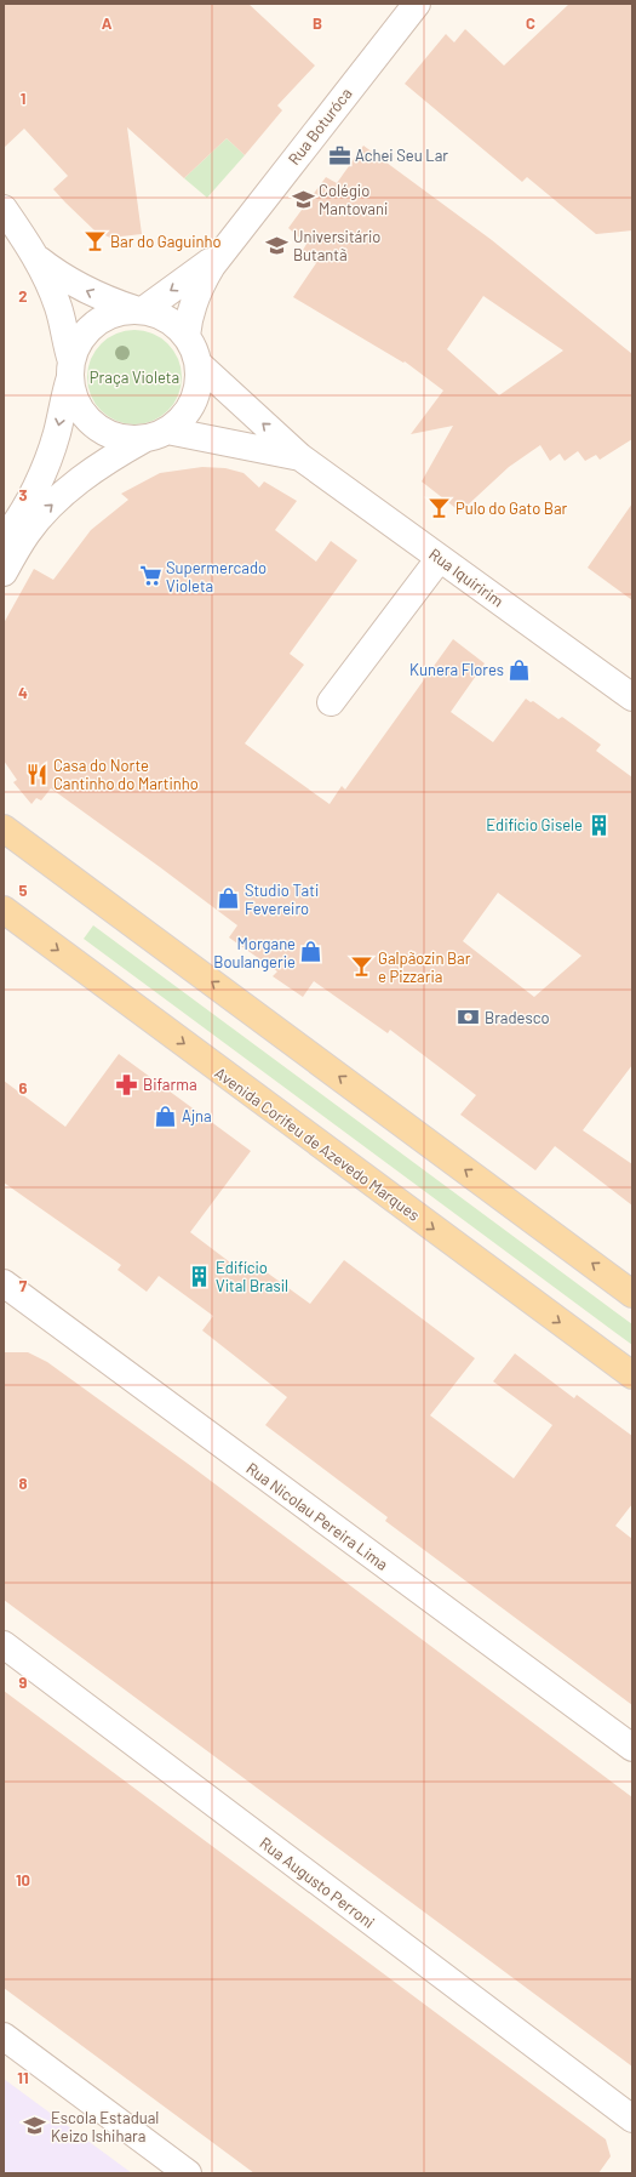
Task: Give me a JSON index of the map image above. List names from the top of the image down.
{
  "streets": {
    "main road": ["Avenida Corifeu de Azevedo Marques"],
    "street": [
      "Rua Boturóca",
      "Rua Iquiririm",
      "Rua Nicolau Pereira Lima",
      "Rua Augusto Perroni"
    ]
  },
  "crossings": [
    ["Rua Boturóca", "Rua Iquiririm"]
  ],
  "parks": ["Praça Violeta"],
  "places": {
    "office": ["Achei Seu Lar"],
    "school or university": ["Colégio Mantovani", "Universitário Butantã", "Escola Estadual Keizo Ishihara"],
    "bar": ["Bar do Gaguinho", "Pulo do Gato Bar", "Galpãozin Bar e Pizzaria"],
    "supermarket": ["Supermercado Violeta"],
    "shop": [
      "Kunera Flores",
      "Studio Tati Fevereiro",
      "Morgane Boulangerie",
      "Ajna"
    ],
    "restaurant": ["Casa do Norte Cantinho do Martinho"],
    "building": ["Edifício Gisele", "Edifício Vital Brasil"],
    "bank": ["Bradesco"],
    "pharmacy": ["Bifarma"]
  },
  "grid": {
    "columns": ["A", "B", "C"],
    "rows": [
      "1",
      "2",
      "3",
      "4",
      "5",
      "6",
      "7",
      "8",
      "9",
      "10",
      "11"
    ]
  }
}
